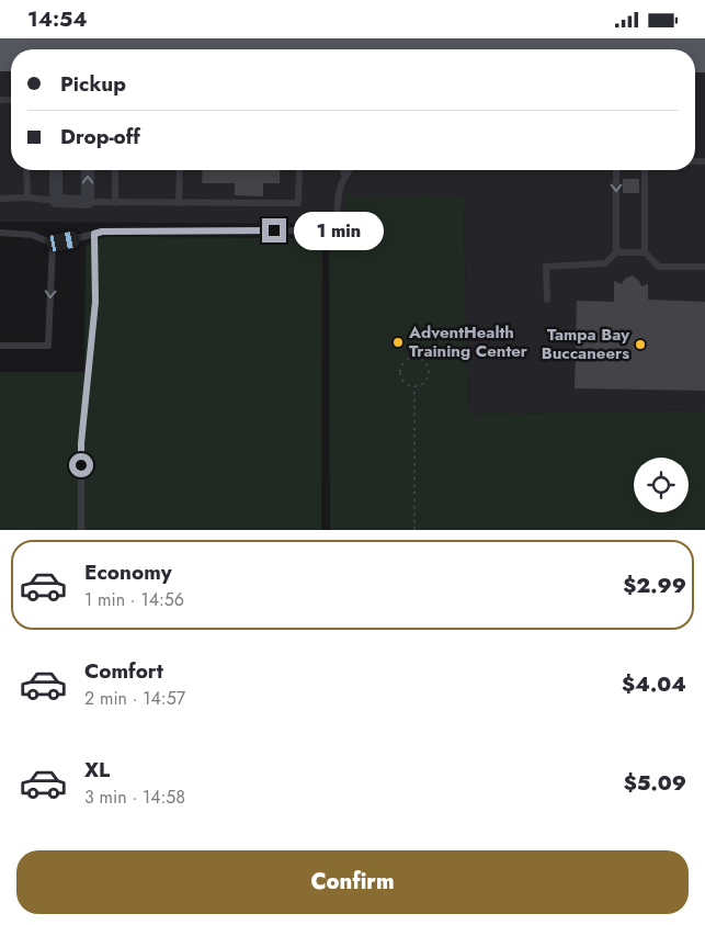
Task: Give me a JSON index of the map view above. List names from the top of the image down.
{
  "places": ["AdventHealth Training Center", "Tampa Bay Buccaneers"],
  "page": {
    "status": "14:54",
    "banner": ["Pickup", "Drop-off"],
    "bubble": "1 min",
    "list": [
      {
        "name": "Economy",
        "note": "1 min · 14:56",
        "value": "$2.99"
      },
      {
        "name": "Comfort",
        "note": "2 min · 14:57",
        "value": "$4.04"
      },
      {
        "name": "XL",
        "note": "3 min · 14:58",
        "value": "$5.09"
      }
    ],
    "buttons": "Confirm"
  }
}
